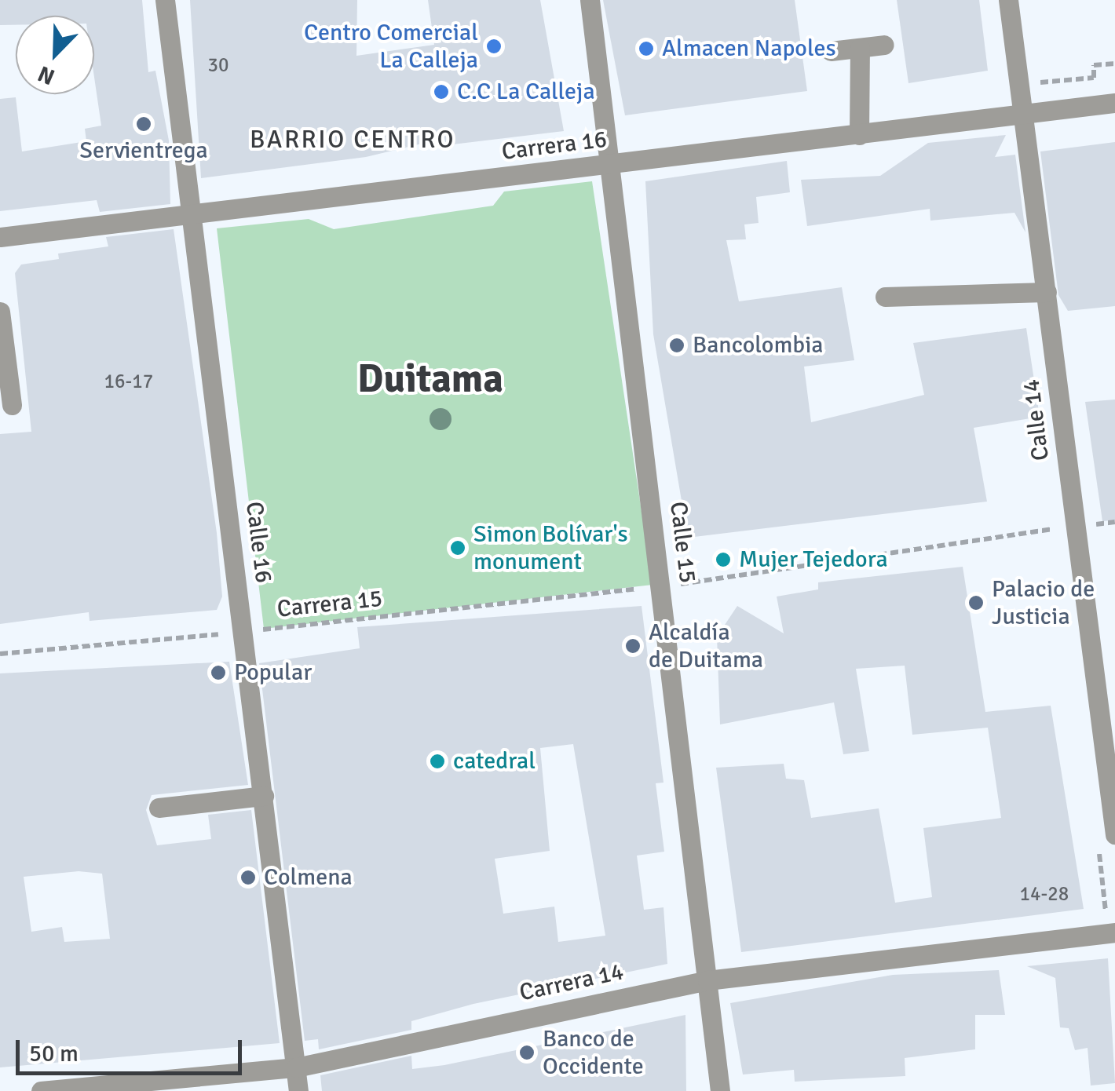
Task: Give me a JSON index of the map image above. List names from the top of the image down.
{
  "streets": {
    "street": [
      "Carrera 16",
      "Calle 14",
      "Calle 16",
      "Calle 15",
      "Carrera 14"
    ],
    "path": ["Carrera 15"]
  },
  "crossings": [
    ["Carrera 16", "Calle 14"],
    ["Carrera 16", "Calle 16"],
    ["Carrera 16", "Calle 15"],
    ["Calle 14", "Carrera 15"],
    ["Calle 16", "Carrera 15"],
    ["Calle 16", "Carrera 14"],
    ["Calle 15", "Carrera 15"],
    ["Calle 15", "Carrera 14"]
  ],
  "districts": ["BARRIO CENTRO", "Duitama"],
  "places": [
    "Centro Comercial La Calleja",
    "Almacen Napoles",
    "C.C La Calleja",
    "Servientrega",
    "Bancolombia",
    "Simon Bolívar's monument",
    "Mujer Tejedora",
    "Palacio de Justicia",
    "Alcaldía de Duitama",
    "Popular",
    "catedral",
    "Colmena",
    "Banco de Occidente"
  ],
  "house_numbers": ["30", "16-17", "14-28"],
  "scale_bar": "50 m",
  "north": "bottom left"
}
